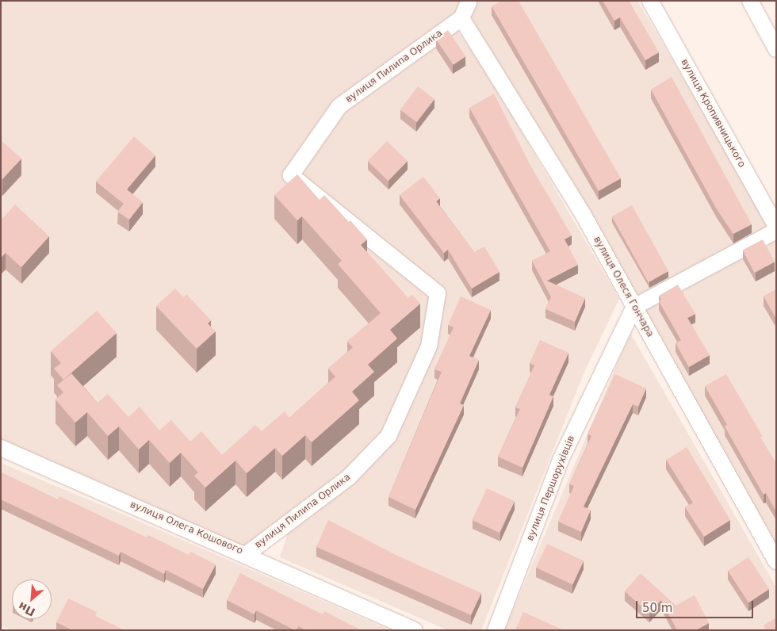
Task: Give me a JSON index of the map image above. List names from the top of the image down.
{
  "streets": {
    "street": [
      "вулиця Пилипа Орлика",
      "вулиця Кропивницького",
      "вулиця Олеся Гончара",
      "вулиця Першорухівців",
      "вулиця Олега Кошового"
    ]
  },
  "crossings": [
    ["вулиця Пилипа Орлика", "вулиця Олеся Гончара"],
    ["вулиця Пилипа Орлика", "вулиця Олега Кошового"],
    ["вулиця Олеся Гончара", "вулиця Першорухівців"]
  ],
  "scale_bar": "50 m",
  "north": "bottom left"
}
